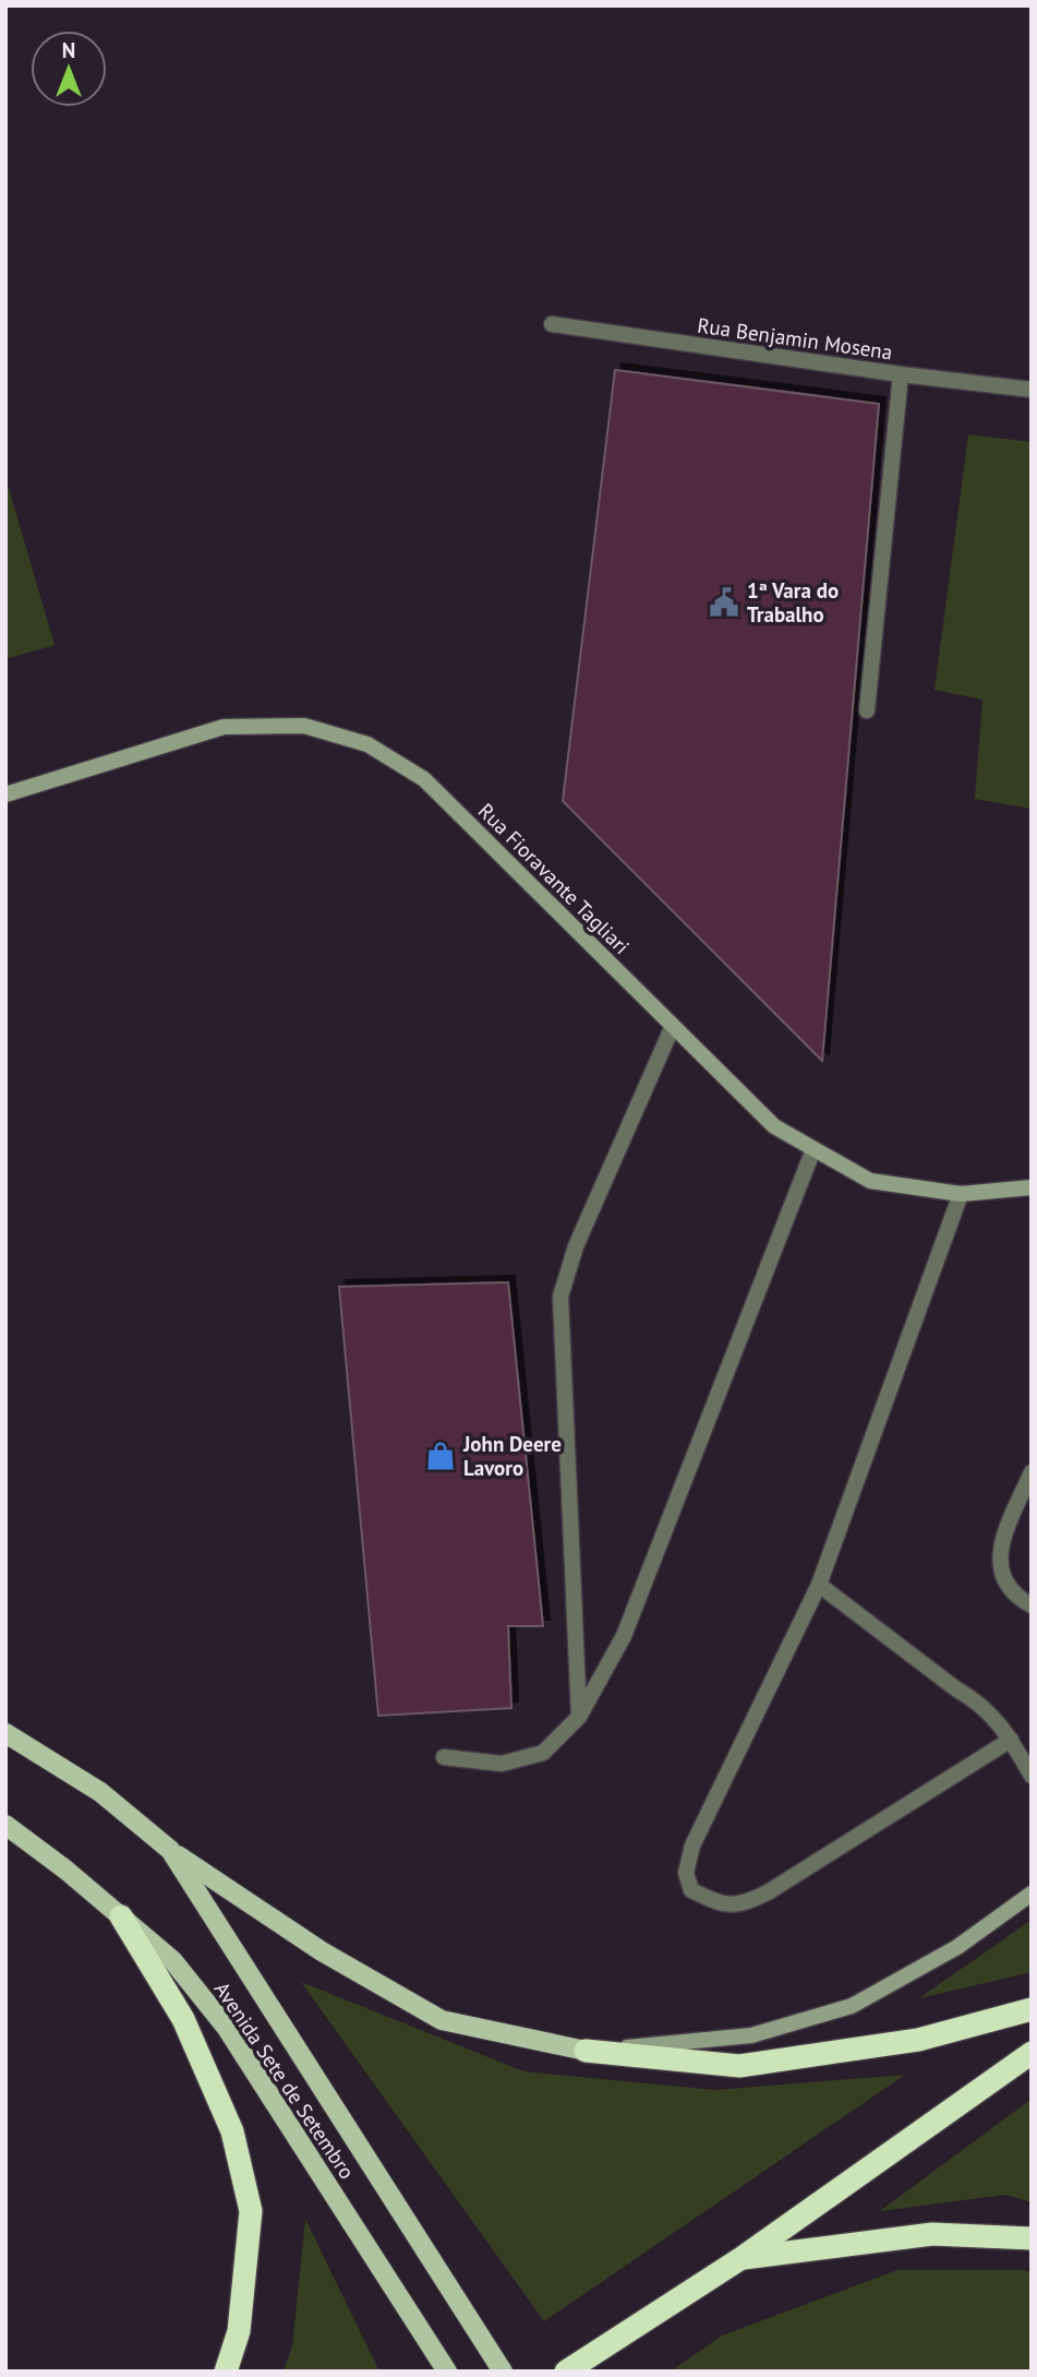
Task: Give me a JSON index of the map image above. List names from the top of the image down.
{
  "streets": {
    "main road": ["Avenida Sete de Setembro"],
    "street": ["Rua Benjamin Mosena", "Rua Fioravante Tagliari"]
  },
  "places": {
    "public building": ["1ª Vara do Trabalho"],
    "shop": ["John Deere Lavoro"]
  },
  "north": "top"
}
